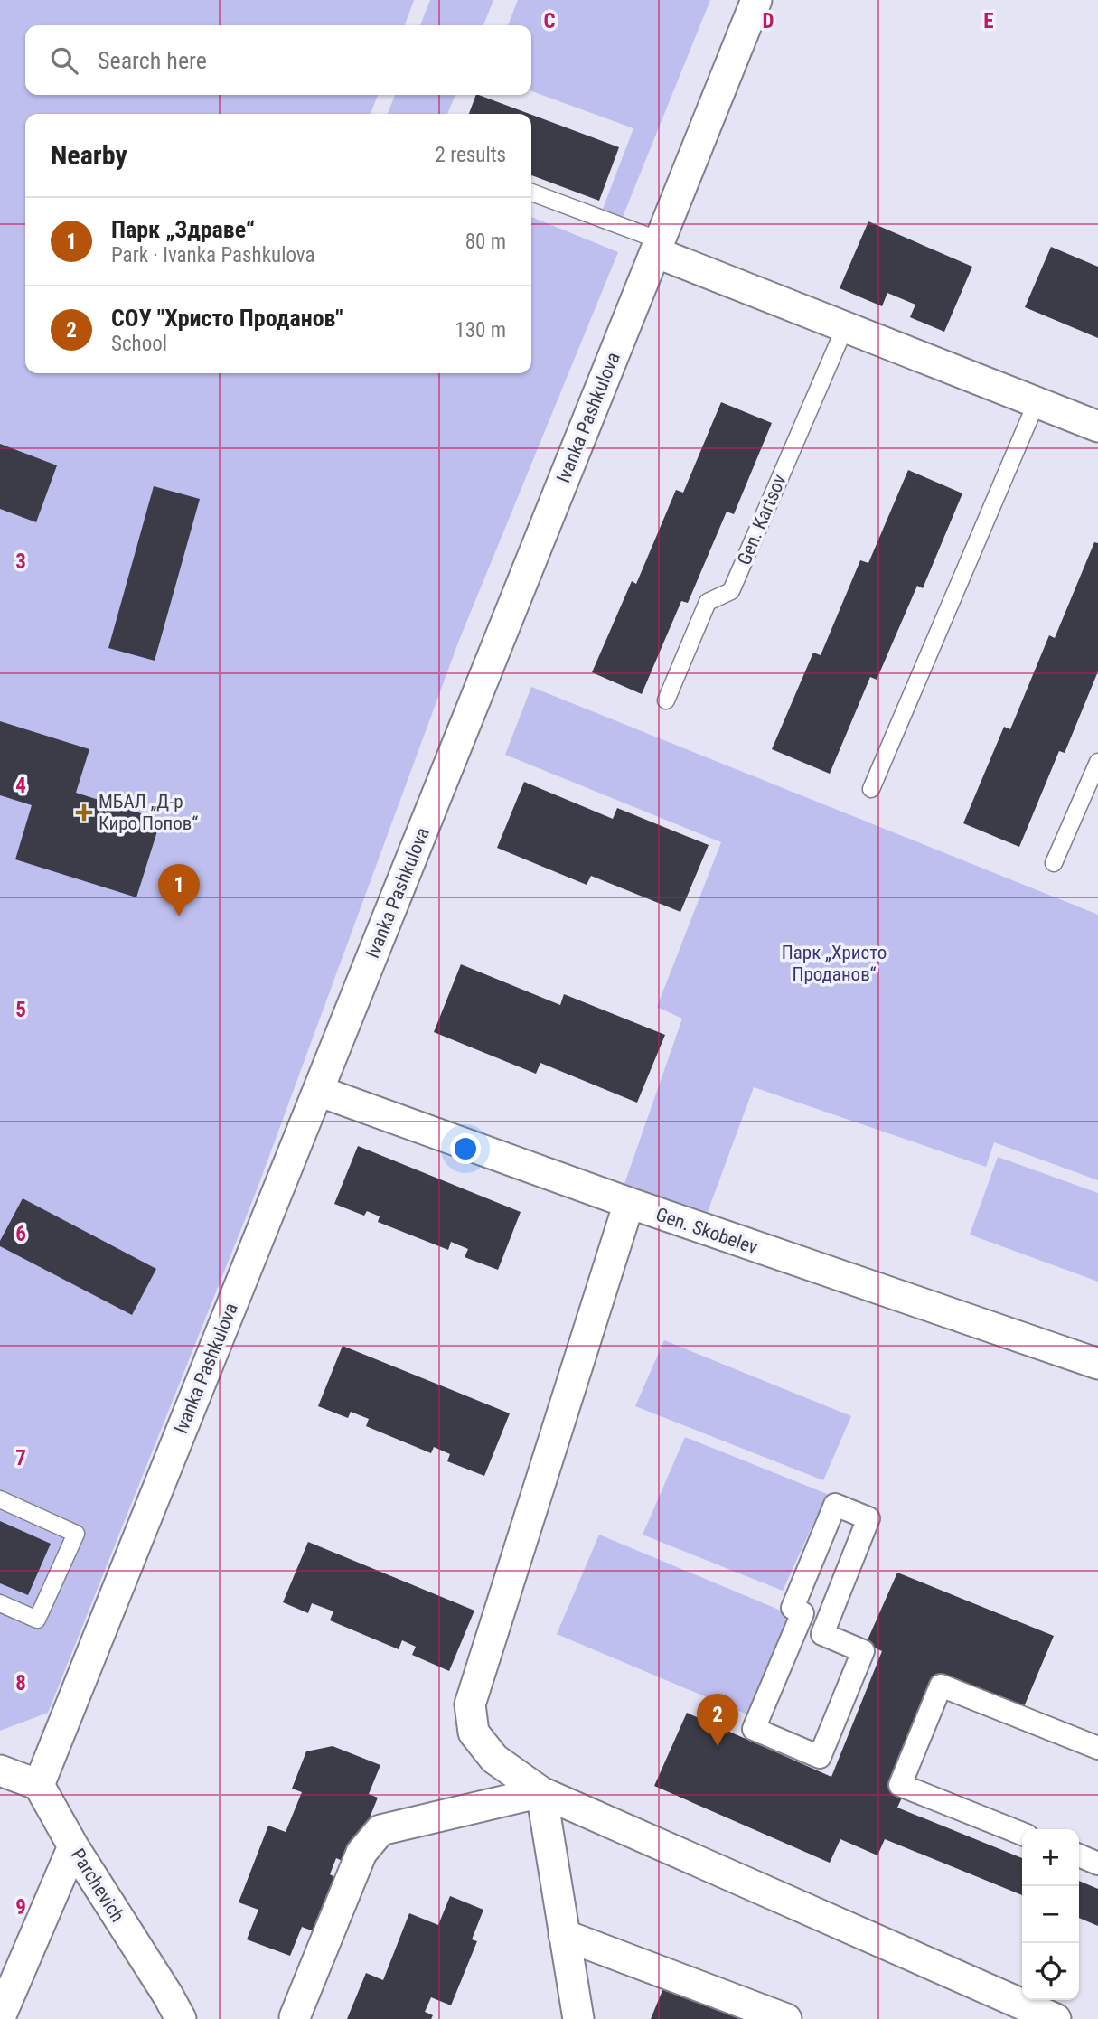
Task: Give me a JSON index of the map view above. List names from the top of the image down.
{
  "streets": {
    "street": ["Ivanka Pashkulova", "Gen. Skobelev", "Parchevich"],
    "lane": ["Gen. Kartsov"]
  },
  "crossings": [
    ["Ivanka Pashkulova", "Gen. Skobelev"],
    ["Ivanka Pashkulova", "Parchevich"]
  ],
  "parks": ["Парк „Христо Проданов“"],
  "places": {
    "health": ["МБАЛ „Д-р Киро Попов“"]
  },
  "page": {
    "search": "Search here",
    "heading": ["Nearby", "2 results"],
    "list": [
      {
        "mark": "1",
        "name": "Парк „Здраве“",
        "note": "Park · Ivanka Pashkulova",
        "value": "80 m"
      },
      {
        "mark": "2",
        "name": "СОУ \"Христо Проданов\"",
        "note": "School",
        "value": "130 m"
      }
    ],
    "pins": ["1", "2"],
    "map_buttons": ["+", "−"]
  },
  "grid": {
    "columns": ["C", "D", "E"],
    "rows": [
      "3",
      "4",
      "5",
      "6",
      "7",
      "8",
      "9"
    ]
  }
}
